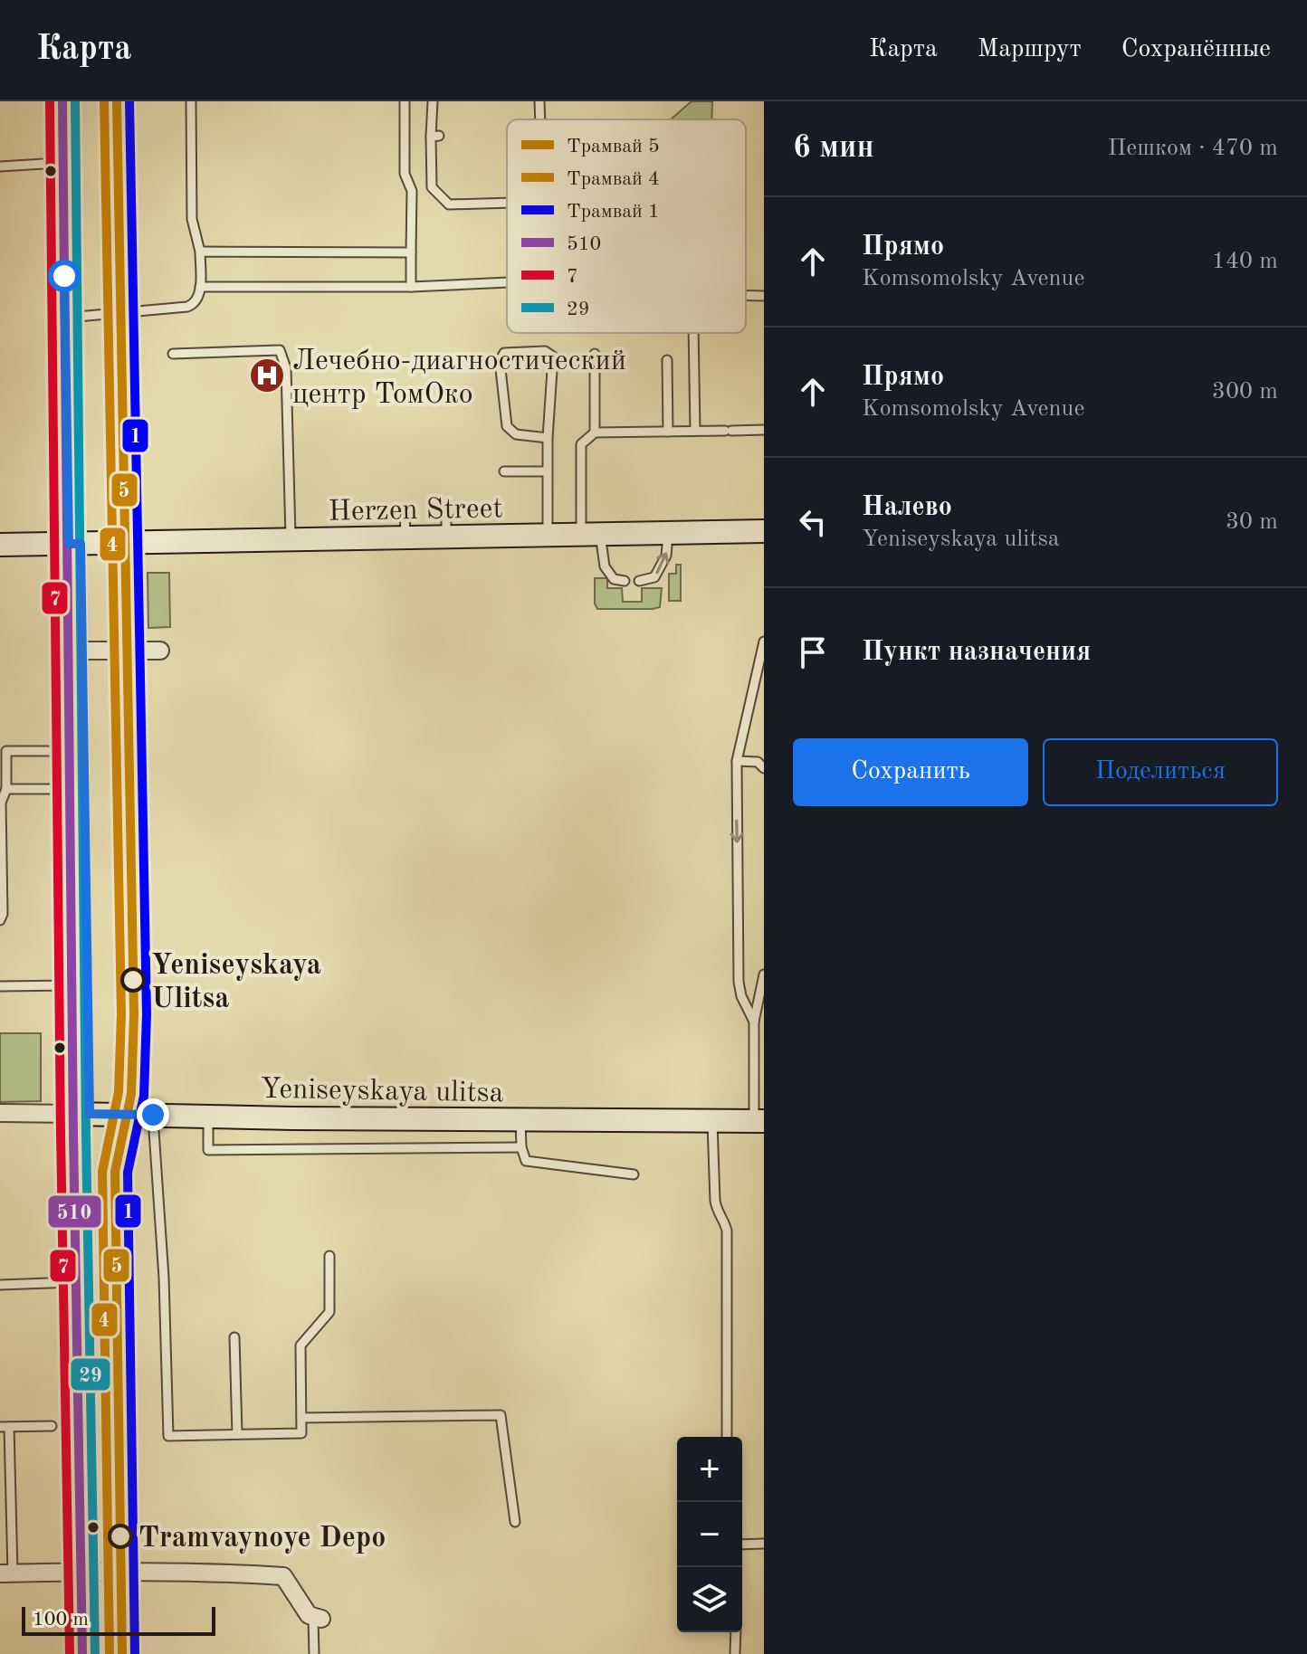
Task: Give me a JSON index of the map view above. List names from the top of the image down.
{
  "streets": {
    "street": ["Herzen Street", "Yeniseyskaya ulitsa"]
  },
  "places": {
    "hospital": ["Лечебно-диагностический центр ТомОко"],
    "other": ["Yeniseyskaya Ulitsa", "Tramvaynoye Depo"]
  },
  "lines": [
    "tram line 5",
    "tram line 4",
    "tram line 1",
    "transit line 510",
    "transit line 7",
    "transit line 29"
  ],
  "legend": [
    "Трамвай 5",
    "Трамвай 4",
    "Трамвай 1",
    "510",
    "7",
    "29"
  ],
  "scale_bar": "100 m",
  "page": {
    "header": "Карта",
    "nav": ["Карта", "Маршрут", "Сохранённые"],
    "heading": ["6 мин", "Пешком · 470 m"],
    "list": [
      ["Прямо", "Komsomolsky Avenue", "140 m"],
      ["Прямо", "Komsomolsky Avenue", "300 m"],
      ["Налево", "Yeniseyskaya ulitsa", "30 m"],
      "Пункт назначения"
    ],
    "buttons": ["Сохранить", "Поделиться"],
    "map_buttons": ["+", "−"],
    "scale": "100 m"
  }
}
